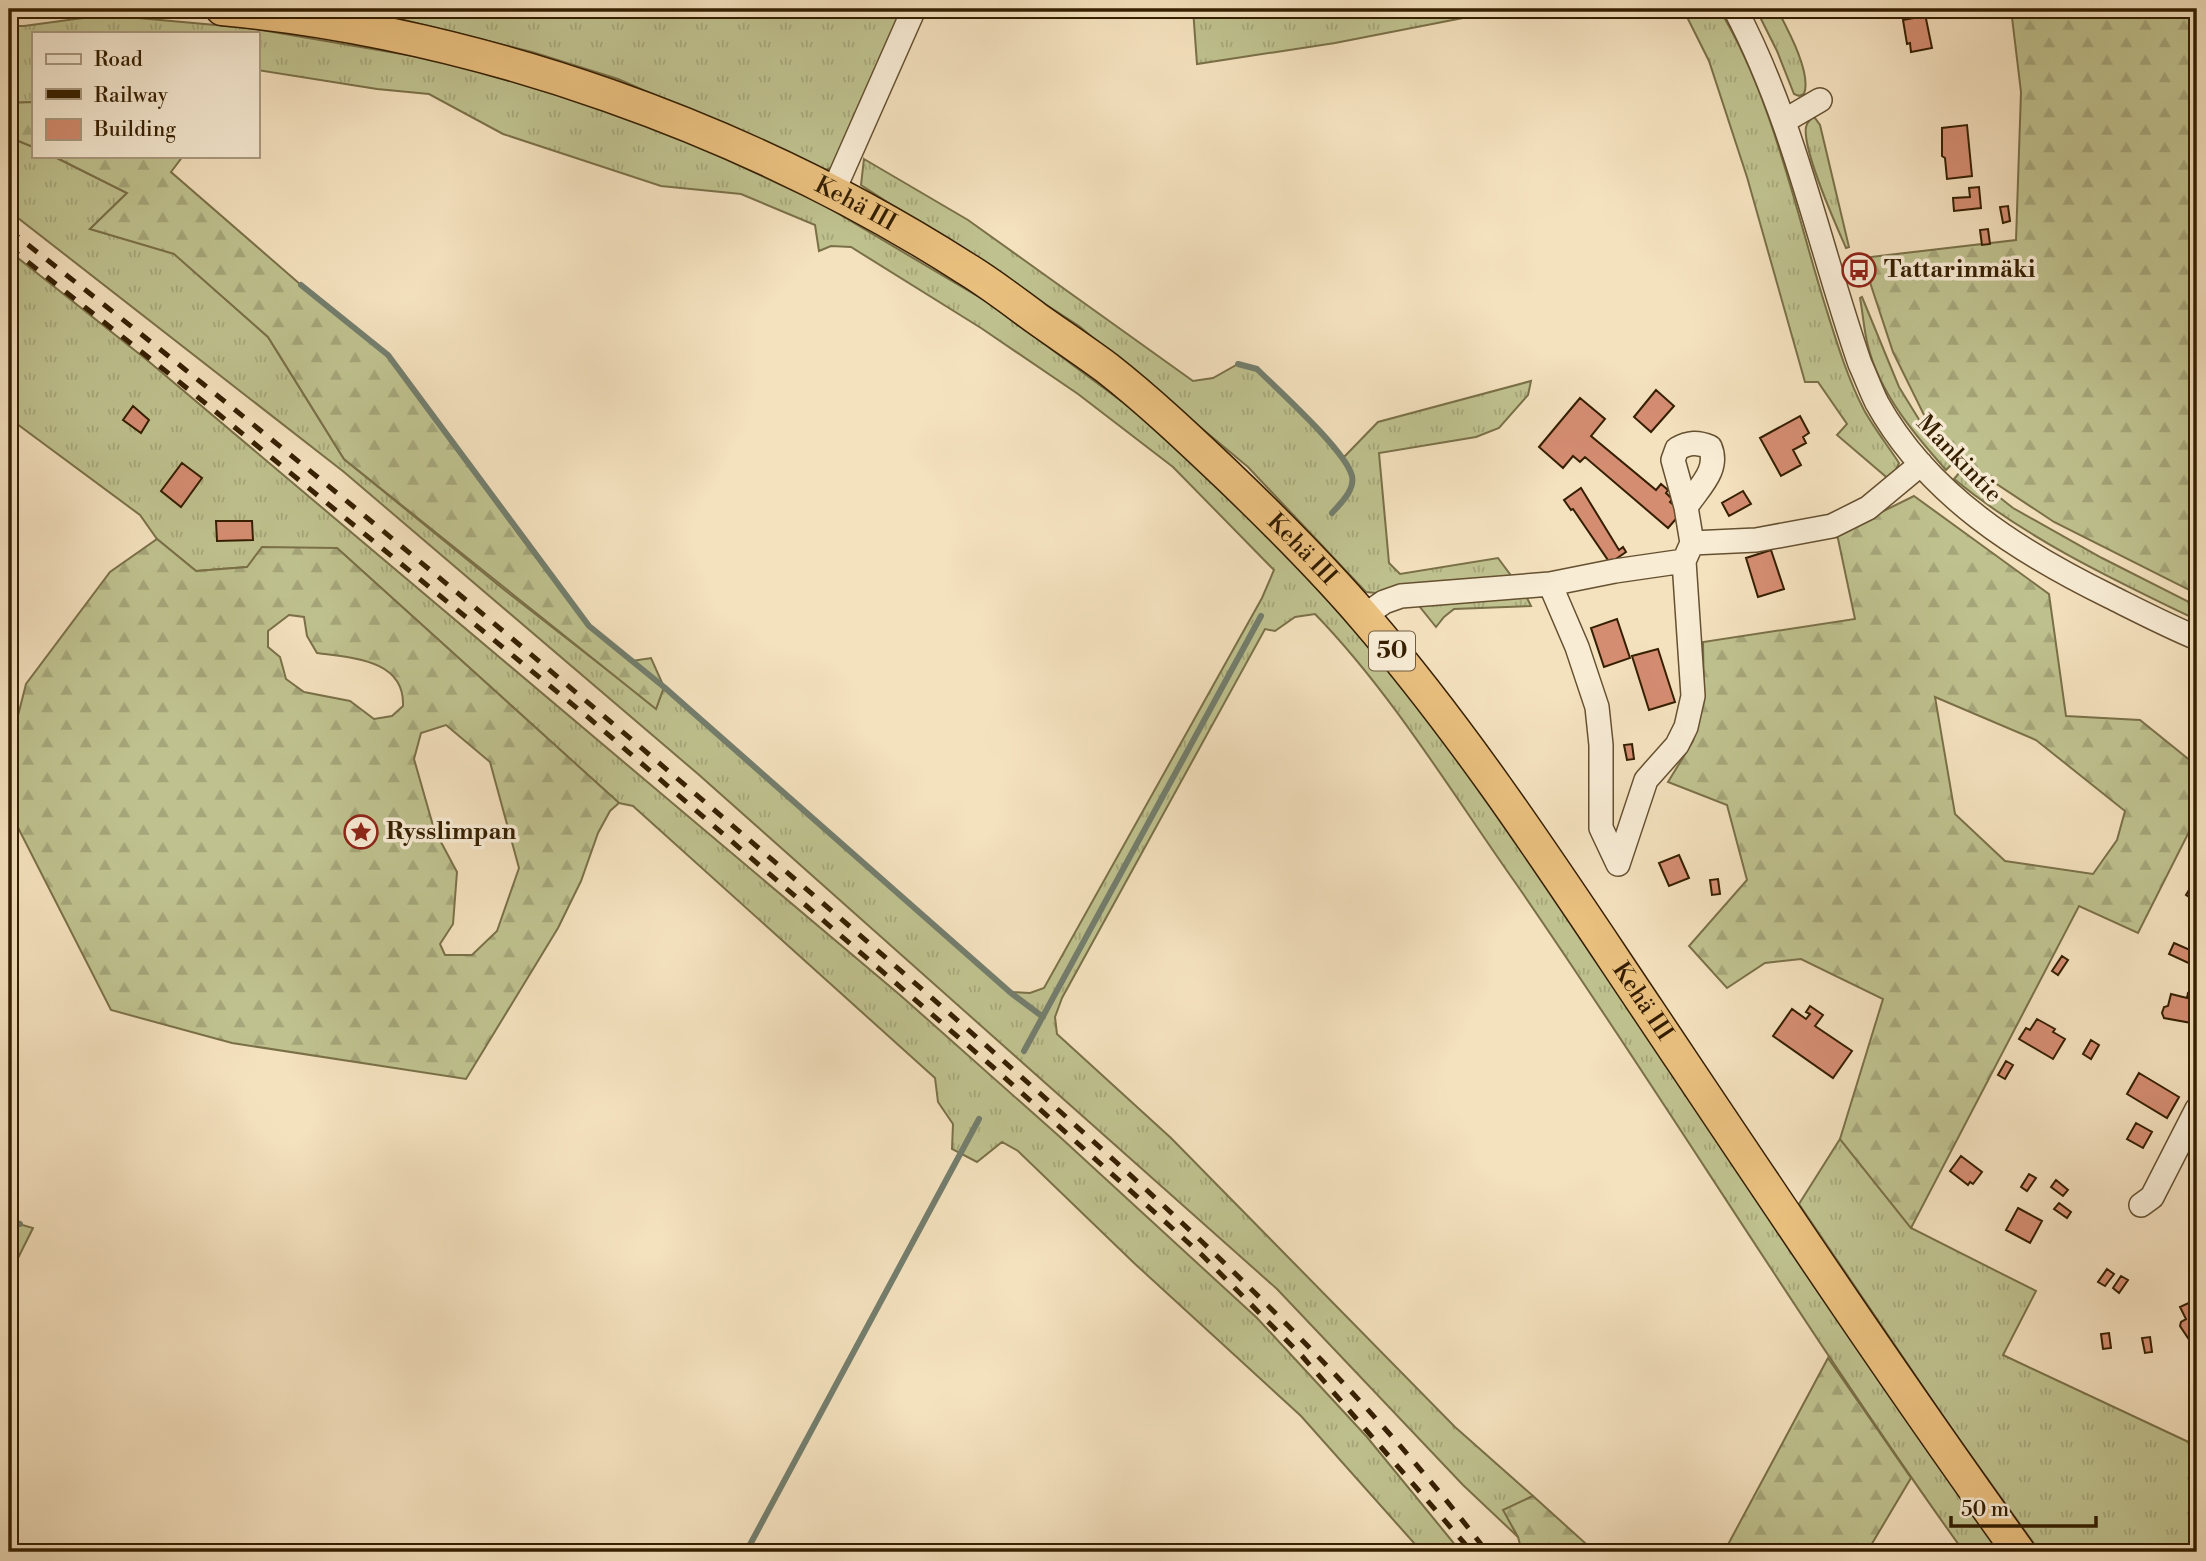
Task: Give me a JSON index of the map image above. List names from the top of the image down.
{
  "streets": {
    "highway": ["Kehä III", "50"],
    "street": ["Mankintie"]
  },
  "places": {
    "bus stop": ["Tattarinmäki"],
    "place": ["Rysslimpan"]
  },
  "legend": ["Road", "Railway", "Building"],
  "scale_bar": "50 m"
}
